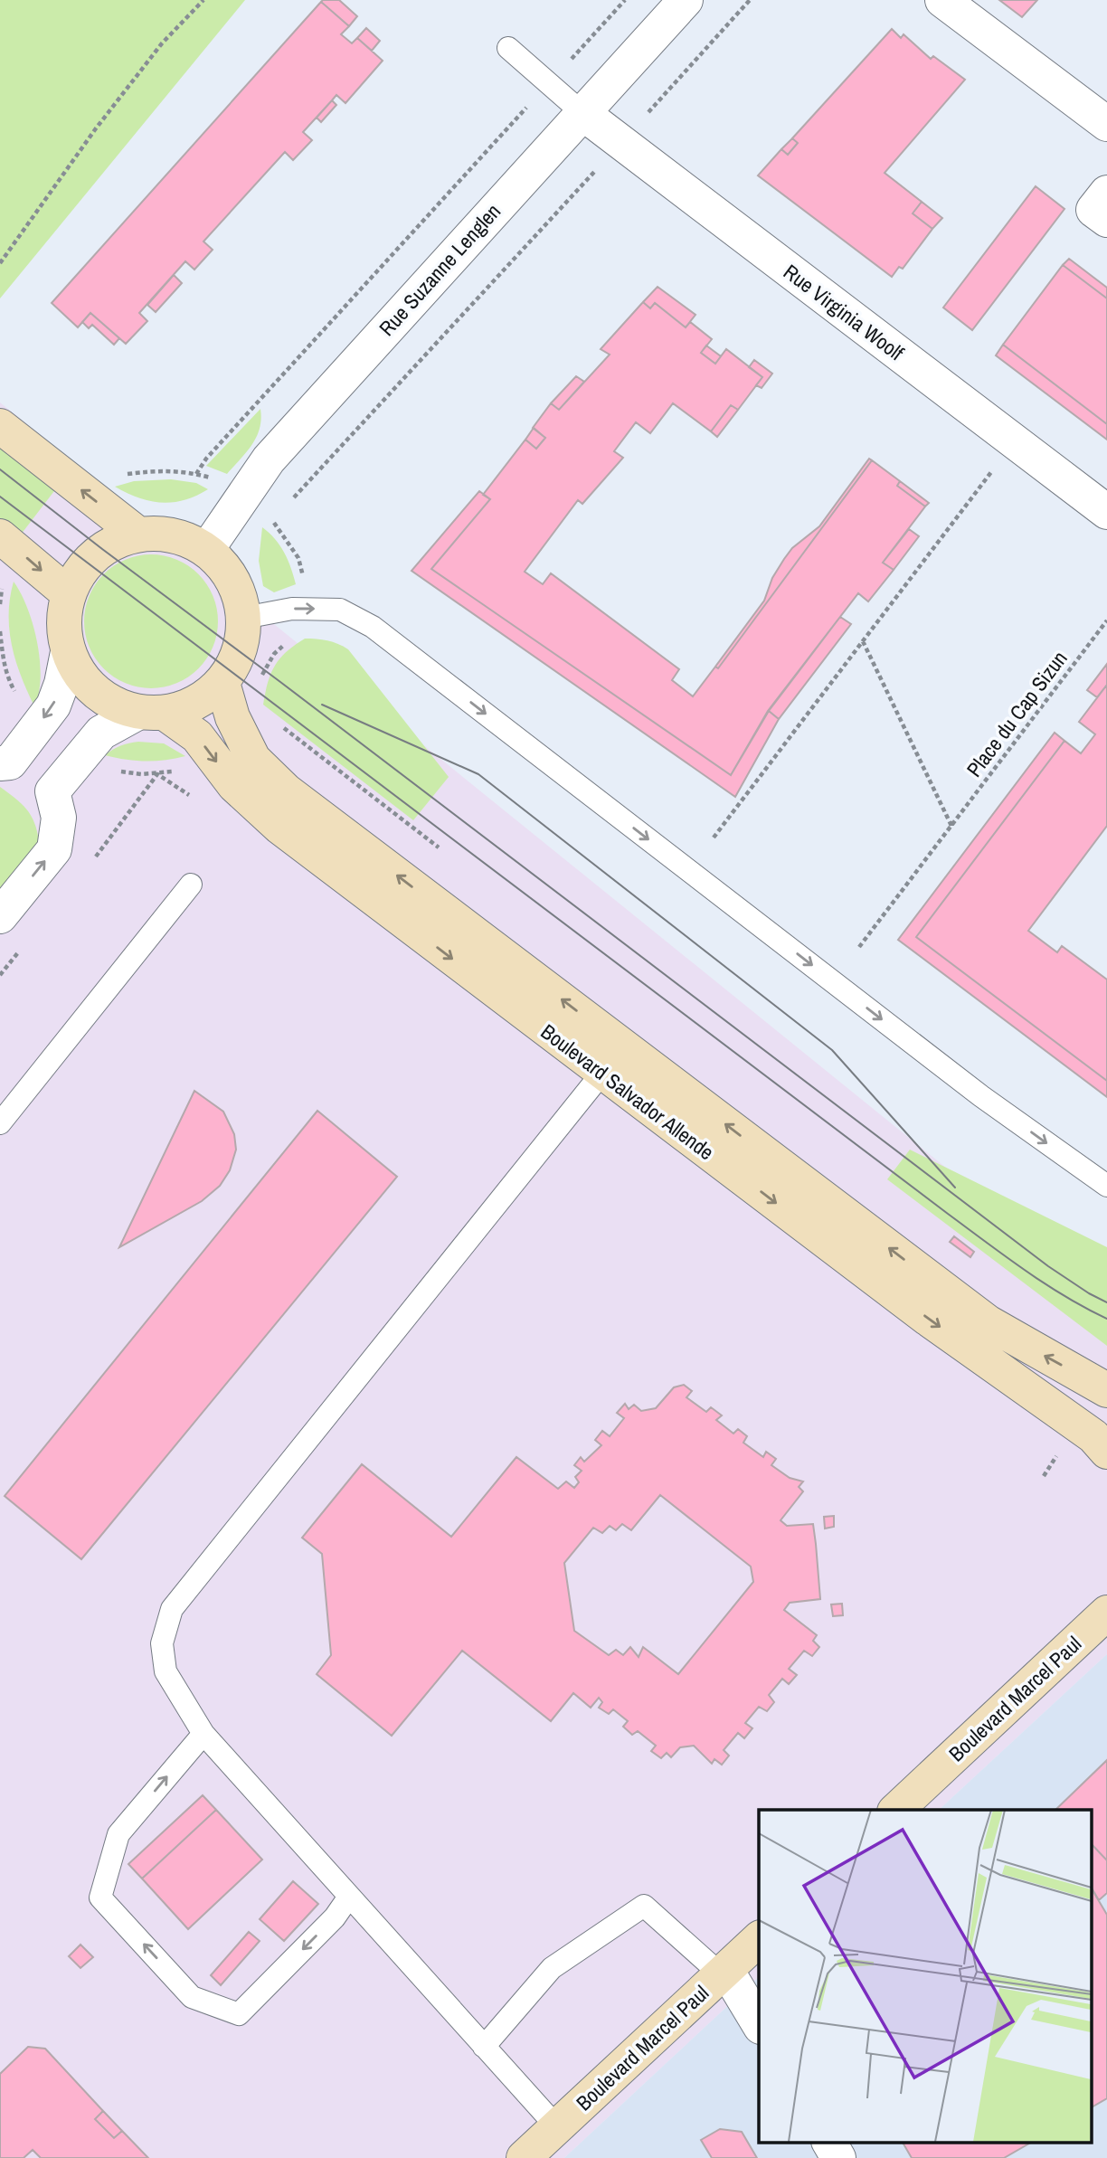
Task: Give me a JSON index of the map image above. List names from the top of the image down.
{
  "streets": {
    "street": [
      "Rue Suzanne Lenglen",
      "Rue Virginia Woolf",
      "Boulevard Salvador Allende",
      "Boulevard Marcel Paul"
    ],
    "path": ["Place du Cap Sizun"]
  },
  "crossings": [
    ["Rue Suzanne Lenglen", "Rue Virginia Woolf"],
    ["Rue Suzanne Lenglen", "Boulevard Salvador Allende"]
  ]
}
